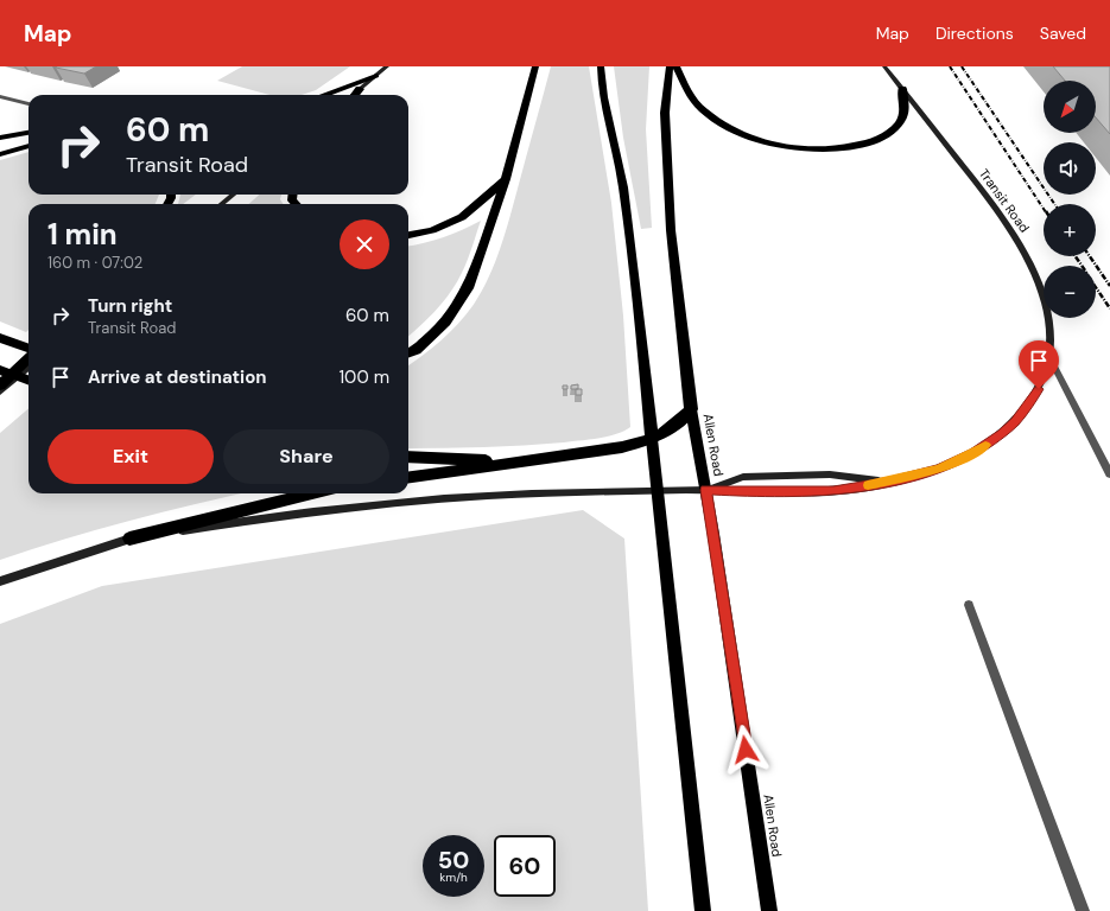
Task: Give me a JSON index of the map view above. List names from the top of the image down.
{
  "streets": {
    "highway": ["Allen Road"],
    "street": ["Transit Road"]
  },
  "crossings": [
    ["Transit Road", "Allen Road"]
  ],
  "north": "bottom left",
  "page": {
    "header": "Map",
    "nav": ["Map", "Directions", "Saved"],
    "map_buttons": ["+", "−"],
    "turn": ["60 m", "Transit Road"],
    "heading": ["1 min", "160 m · 07:02"],
    "list": [
      {
        "name": "Turn right",
        "note": "Transit Road",
        "value": "60 m"
      },
      {
        "name": "Arrive at destination",
        "value": "100 m"
      }
    ],
    "buttons": ["Exit", "Share"],
    "speed": "50 km/h",
    "limit": "60"
  }
}
